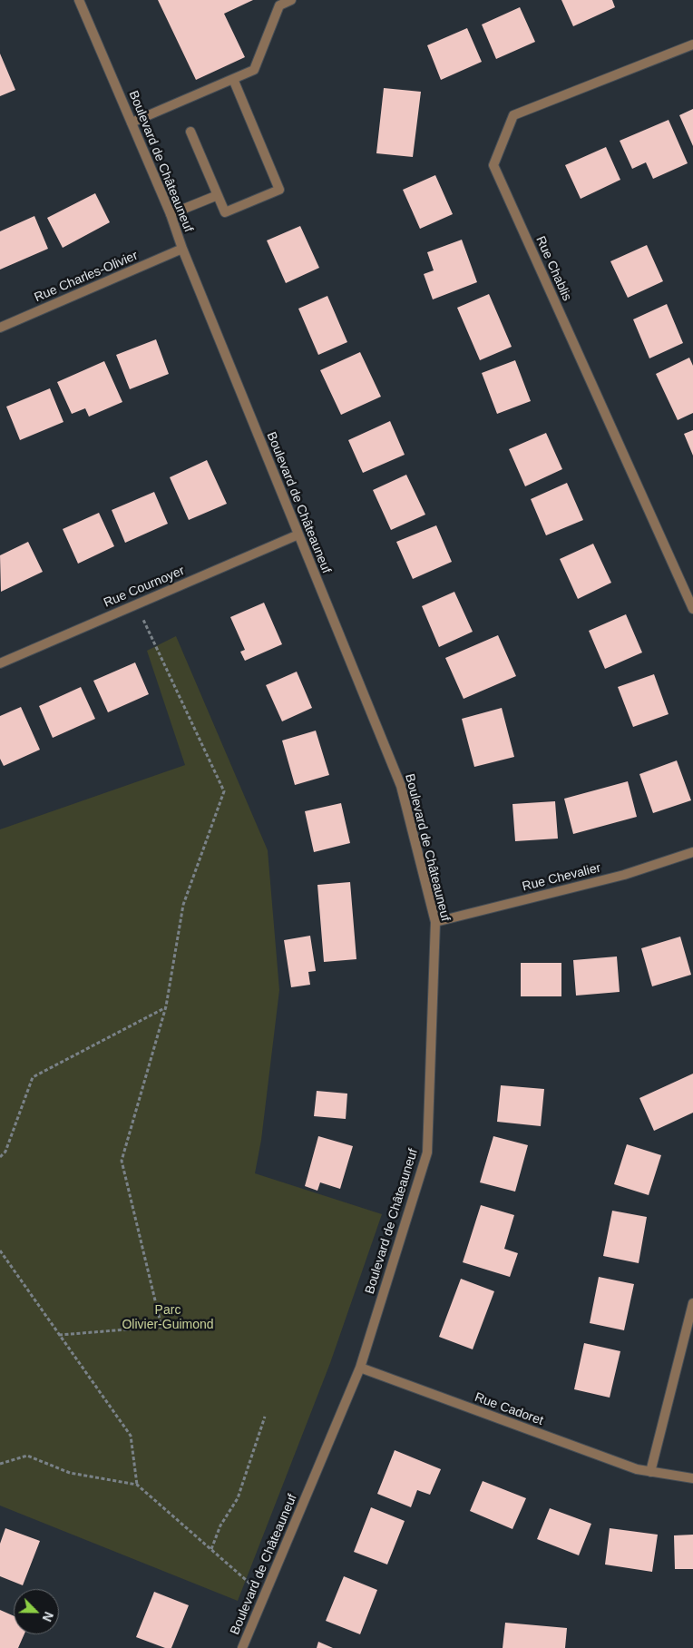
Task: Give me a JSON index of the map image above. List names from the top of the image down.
{
  "streets": {
    "street": [
      "Boulevard de Châteauneuf",
      "Rue Chablis",
      "Rue Charles-Olivier",
      "Rue Cournoyer",
      "Rue Chevalier",
      "Rue Cadoret"
    ]
  },
  "crossings": [
    ["Boulevard de Châteauneuf", "Rue Charles-Olivier"],
    ["Boulevard de Châteauneuf", "Rue Cournoyer"],
    ["Boulevard de Châteauneuf", "Rue Chevalier"],
    ["Boulevard de Châteauneuf", "Rue Cadoret"]
  ],
  "parks": ["Parc Olivier-Guimond"],
  "north": "bottom right"
}
